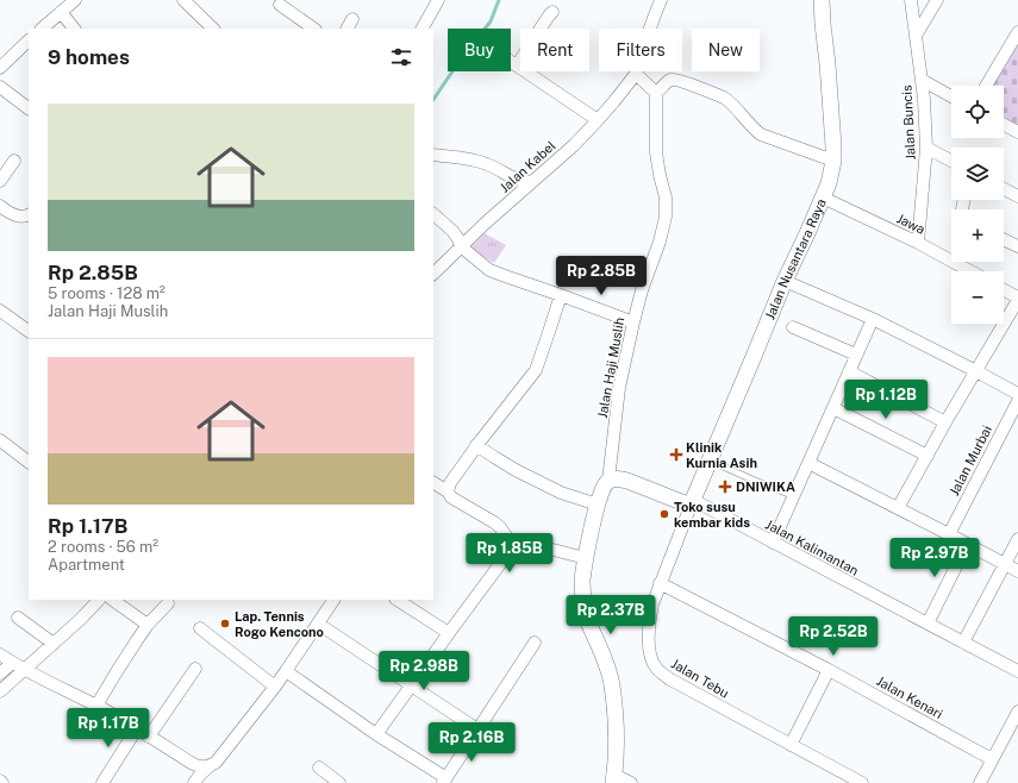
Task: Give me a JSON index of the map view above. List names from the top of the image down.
{
  "streets": {
    "street": [
      "Jalan Buncis",
      "Jalan Kabel",
      "Jawa",
      "Jalan Nusantara Raya",
      "Jalan Haji Muslih",
      "Jalan Murbai",
      "Jalan Kalimantan",
      "Jalan Tebu",
      "Jalan Kenari"
    ]
  },
  "crossings": [
    ["Jalan Buncis", "Jawa"],
    ["Jawa", "Jalan Nusantara Raya"],
    ["Jalan Nusantara Raya", "Jalan Kalimantan"],
    ["Jalan Nusantara Raya", "Jalan Tebu"],
    ["Jalan Kalimantan", "Jalan Tebu"],
    ["Jalan Tebu", "Jalan Kenari"]
  ],
  "places": {
    "health": ["Klinik Kurnia Asih", "DNIWIKA"],
    "other": ["Toko susu kembar kids", "Lap. Tennis Rogo Kencono"]
  },
  "page": {
    "chip": [
      "Buy",
      "Rent",
      "Filters",
      "New"
    ],
    "heading": "9 homes",
    "map_buttons": ["+", "−"],
    "list": [
      {
        "name": "Rp 2.85B",
        "note": "5 rooms · 128 m² · Jalan Haji Muslih"
      },
      {
        "name": "Rp 1.17B",
        "note": "2 rooms · 56 m² · Apartment"
      }
    ],
    "price": [
      "Rp 2.85B",
      "Rp 1.12B",
      "Rp 1.85B",
      "Rp 2.97B",
      "Rp 2.37B",
      "Rp 2.52B",
      "Rp 2.98B",
      "Rp 1.17B",
      "Rp 2.16B"
    ]
  }
}
